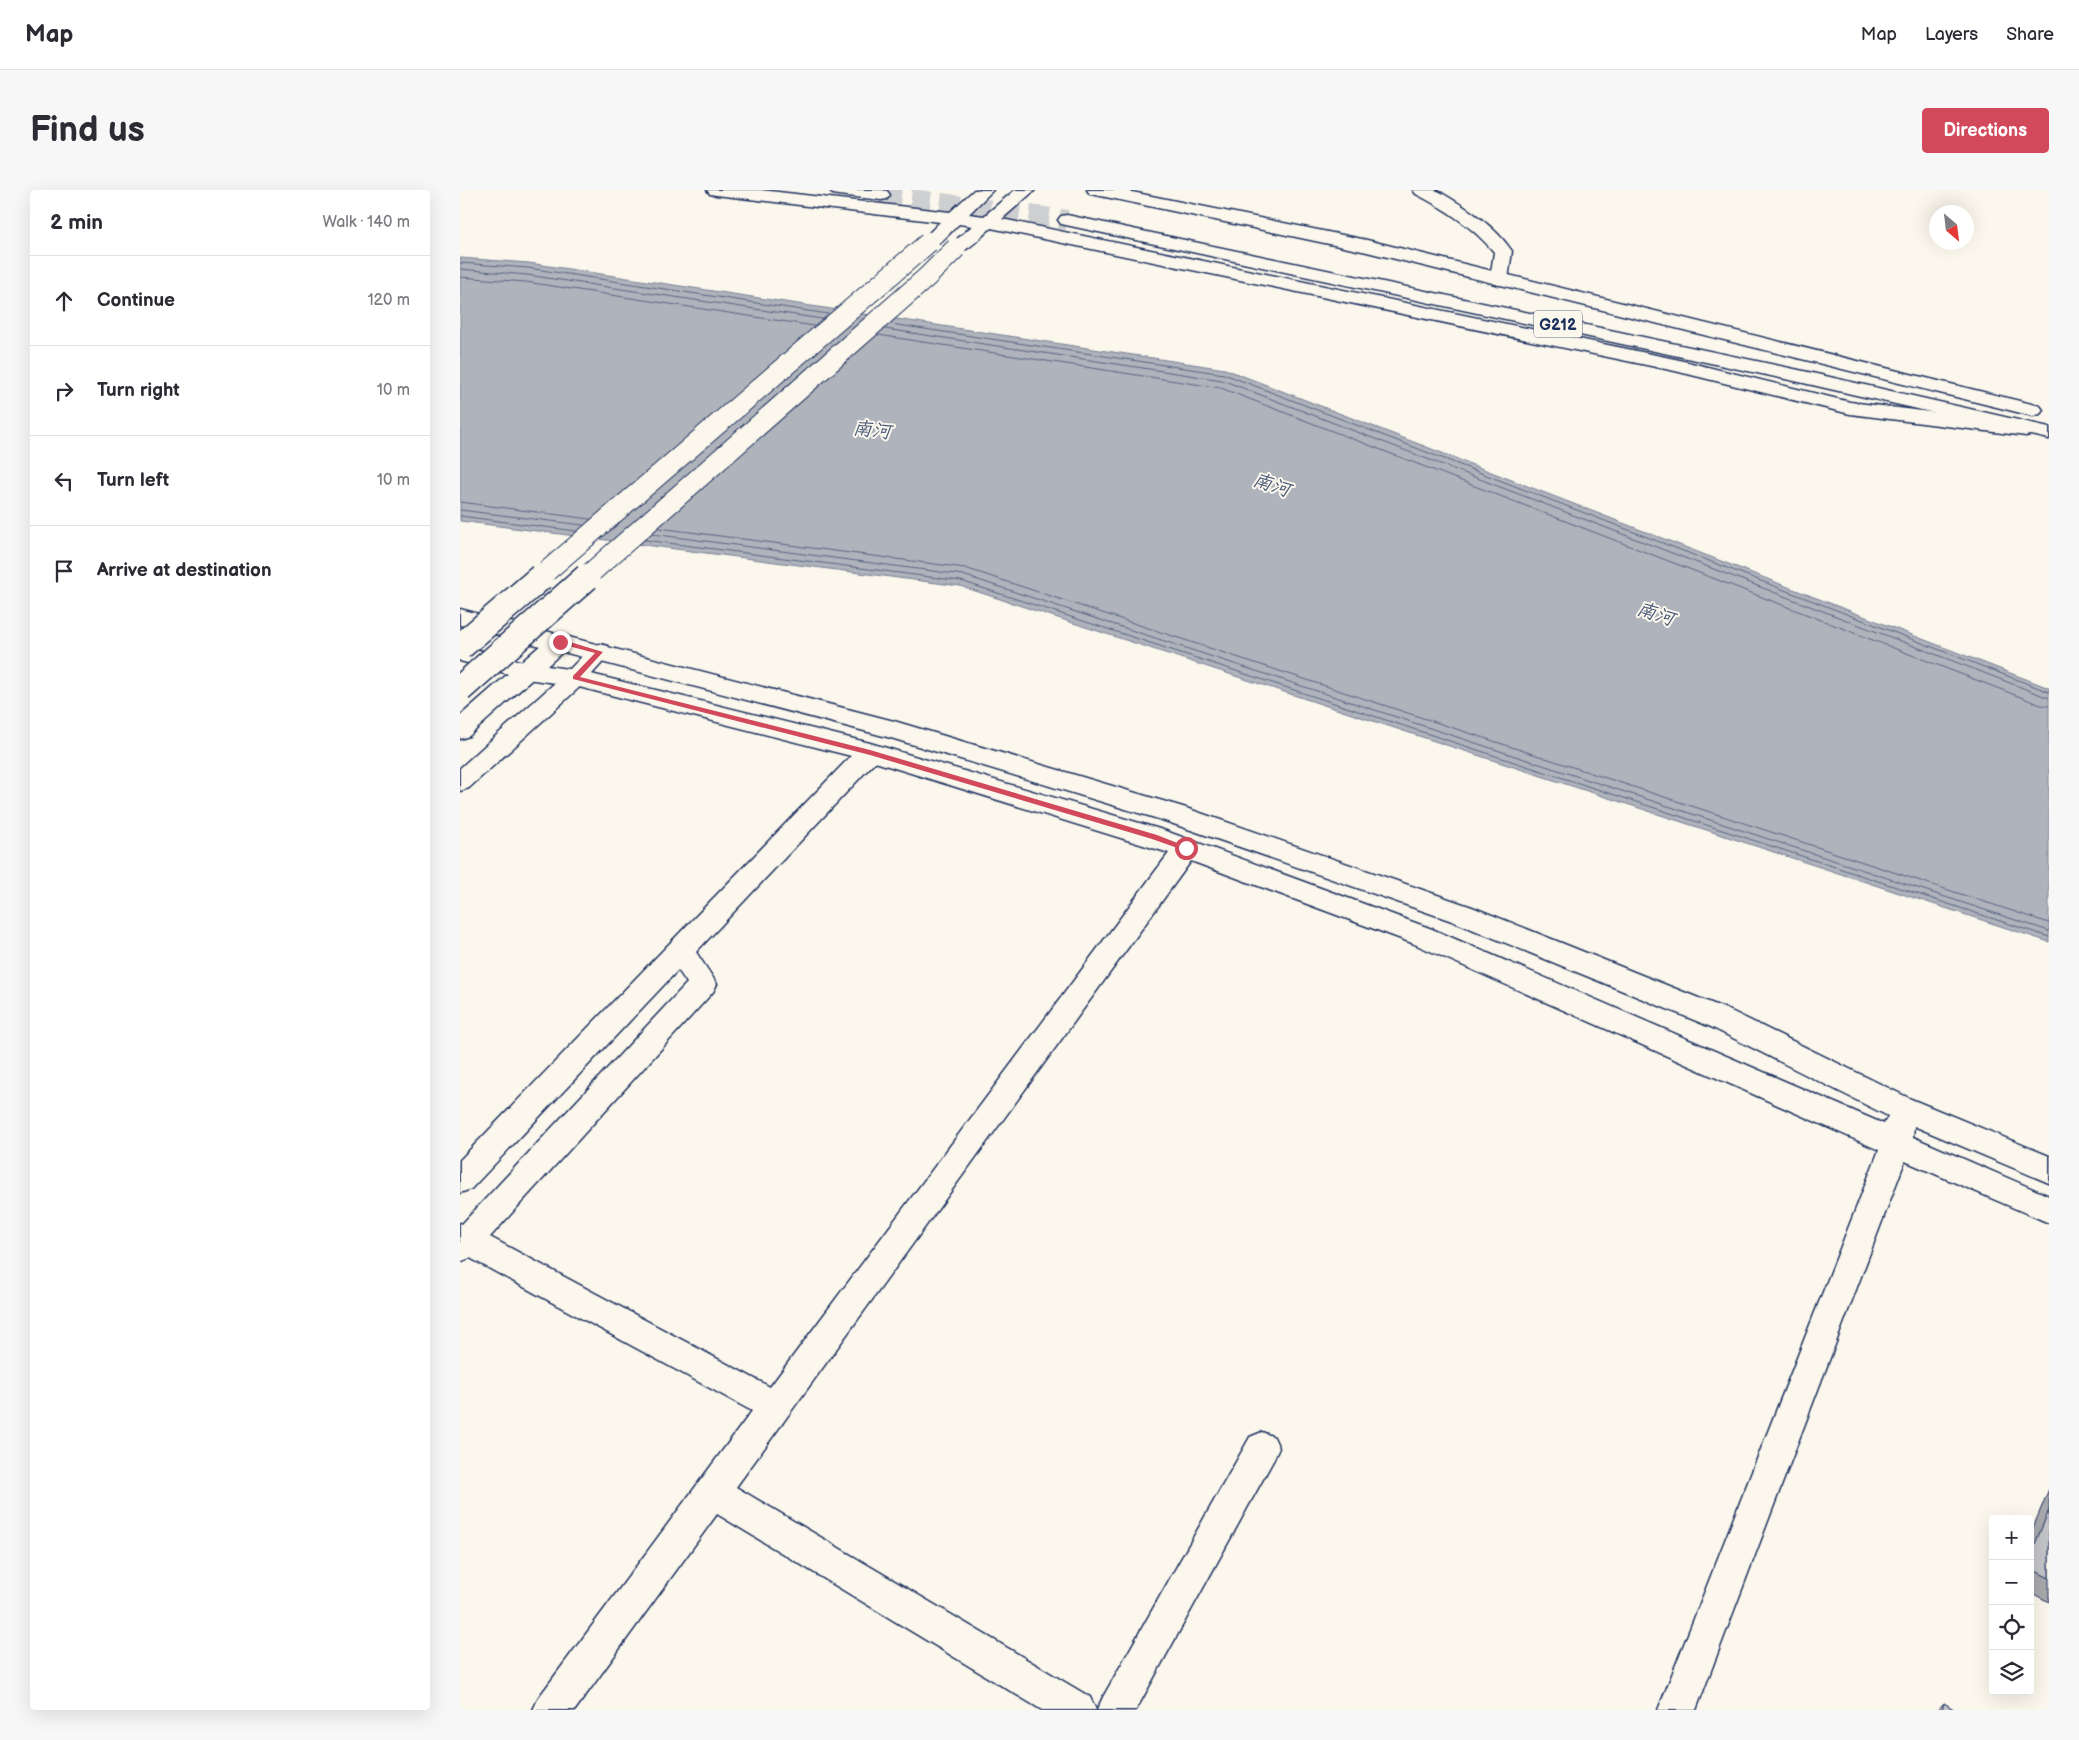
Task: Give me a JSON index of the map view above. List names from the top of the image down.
{
  "streets": {
    "main road": ["G212"]
  },
  "water": ["南河"],
  "north": "bottom right",
  "page": {
    "header": "Map",
    "nav": ["Map", "Layers", "Share"],
    "buttons": "Directions",
    "title": "Find us",
    "heading": ["2 min", "Walk · 140 m"],
    "list": [
      ["Continue", "120 m"],
      ["Turn right", "10 m"],
      ["Turn left", "10 m"],
      "Arrive at destination"
    ],
    "map_buttons": ["+", "−"]
  }
}
